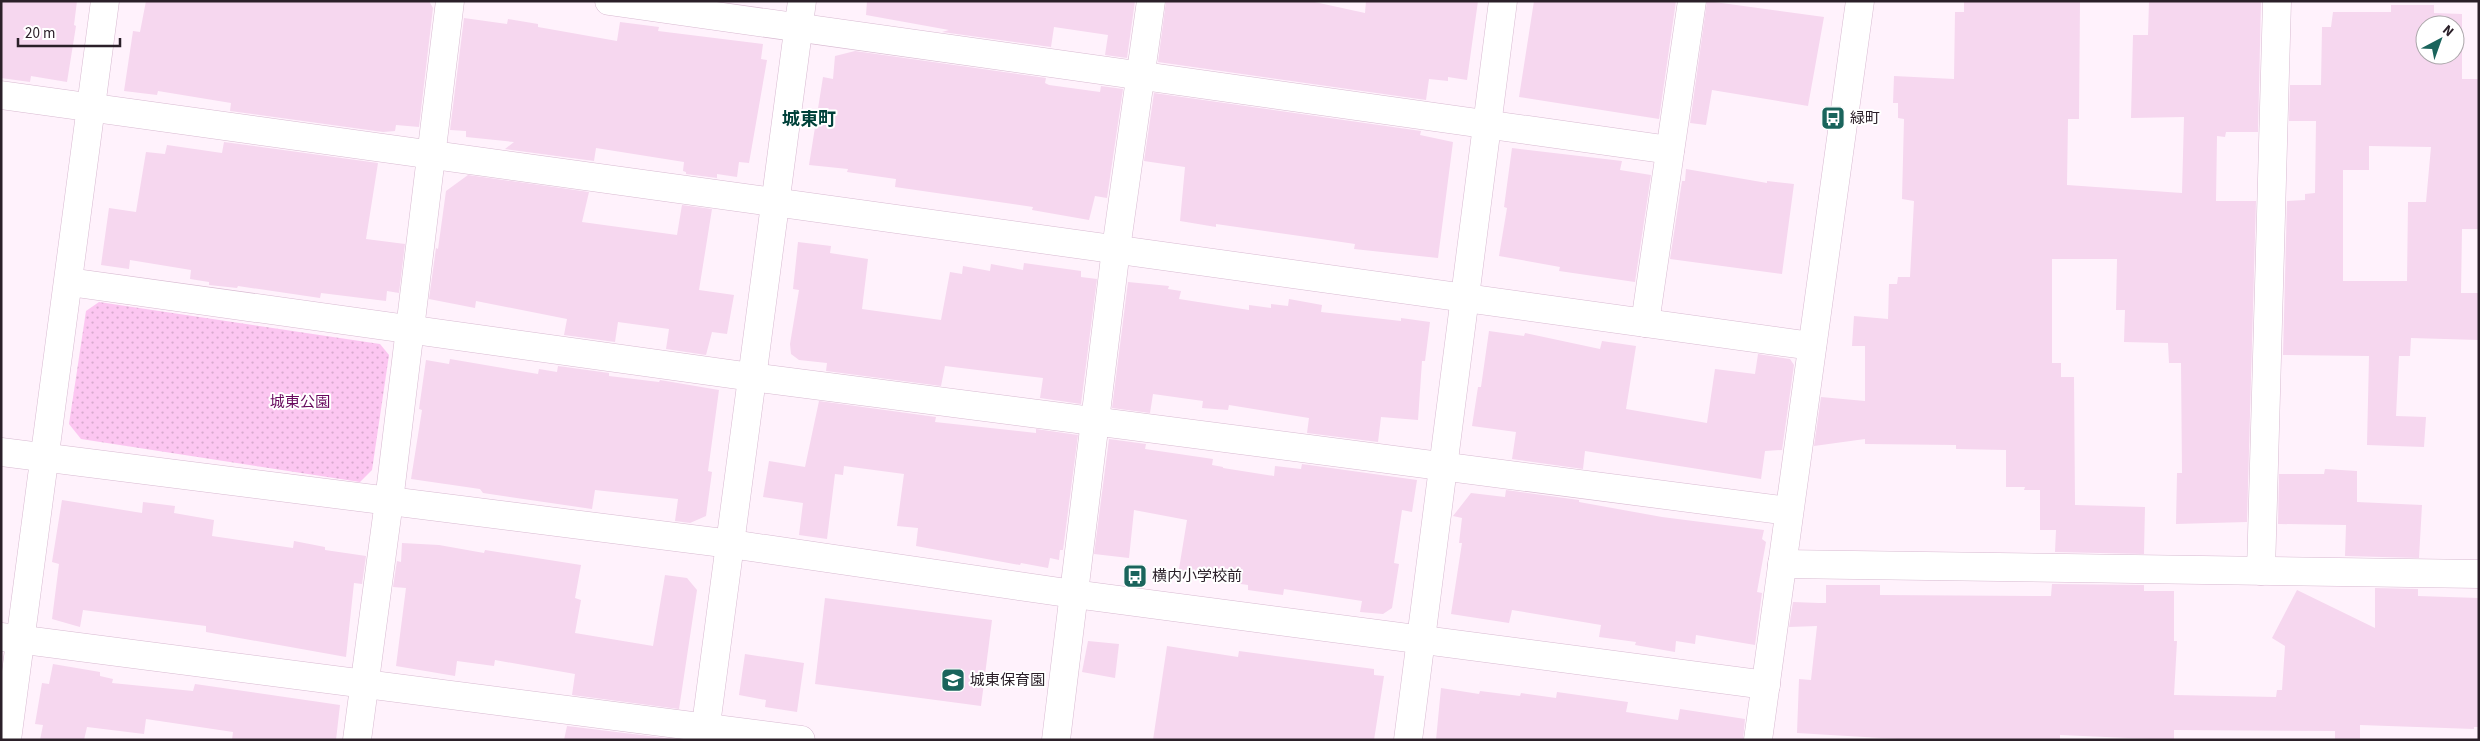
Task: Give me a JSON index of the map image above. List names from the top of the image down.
{
  "districts": ["城東町"],
  "parks": ["城東公園"],
  "places": {
    "bus stop": ["緑町", "横内小学校前"],
    "school or university": ["城東保育園"]
  },
  "scale_bar": "20 m",
  "north": "top right"
}
